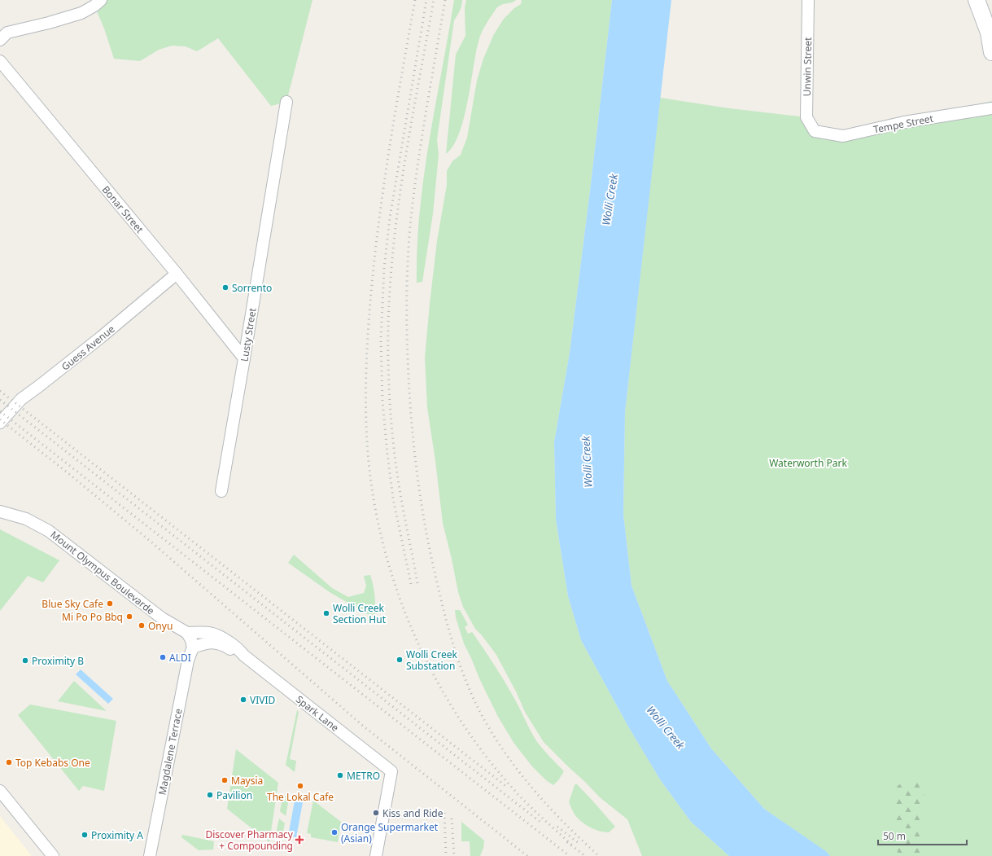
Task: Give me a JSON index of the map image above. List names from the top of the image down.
{
  "streets": {
    "street": [
      "Unwin Street",
      "Tempe Street",
      "Bonar Street",
      "Lusty Street",
      "Guess Avenue",
      "Mount Olympus Boulevarde",
      "Spark Lane",
      "Magdalene Terrace"
    ]
  },
  "crossings": [
    ["Unwin Street", "Tempe Street"],
    ["Bonar Street", "Lusty Street"],
    ["Bonar Street", "Guess Avenue"],
    ["Mount Olympus Boulevarde", "Spark Lane"],
    ["Spark Lane", "Magdalene Terrace"]
  ],
  "water": ["Wolli Creek"],
  "parks": ["Waterworth Park"],
  "places": {
    "other": [
      "Sorrento",
      "Blue Sky Cafe",
      "Wolli Creek Section Hut",
      "Mi Po Po Bbq",
      "Onyu",
      "ALDI",
      "Wolli Creek Substation",
      "Proximity B",
      "VIVID",
      "Top Kebabs One",
      "METRO",
      "Maysia",
      "The Lokal Cafe",
      "Pavilion",
      "Kiss and Ride",
      "Orange Supermarket (Asian)",
      "Proximity A"
    ],
    "health": ["Discover Pharmacy + Compounding"]
  },
  "scale_bar": "50 m"
}
